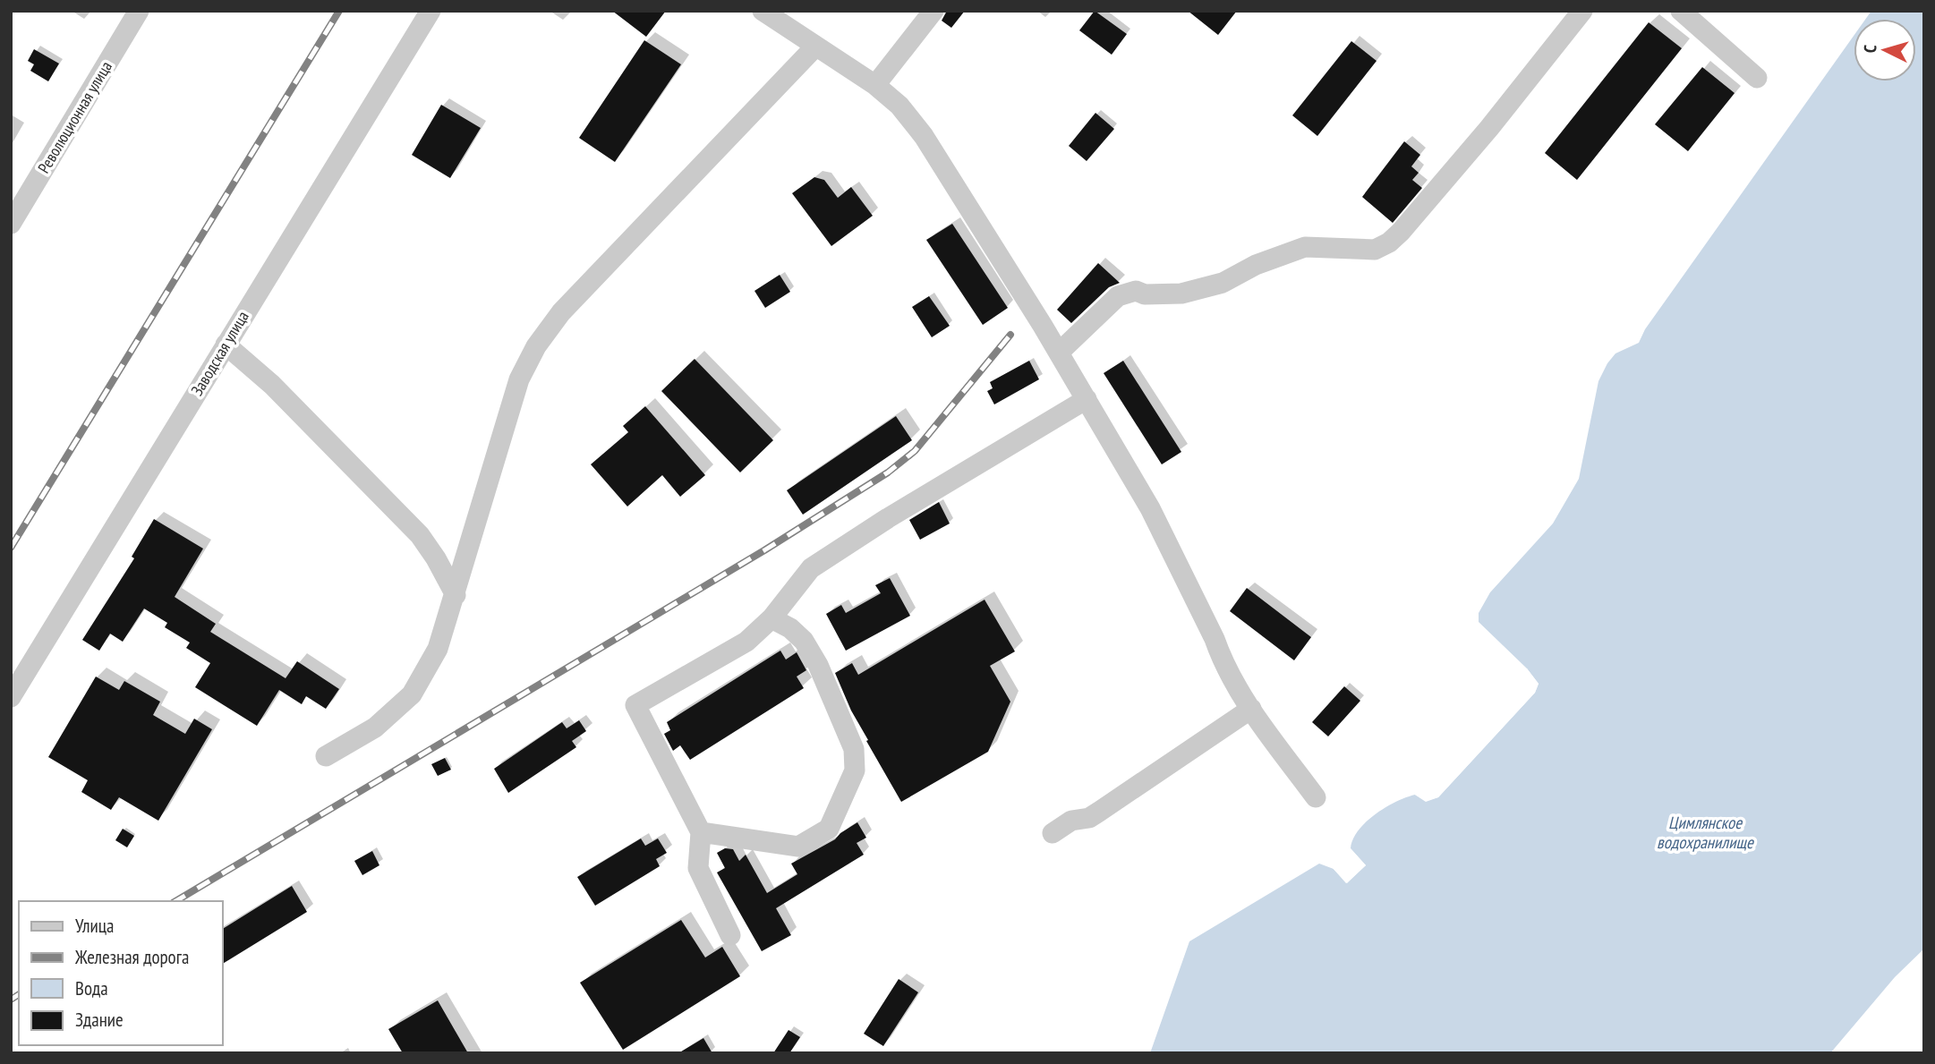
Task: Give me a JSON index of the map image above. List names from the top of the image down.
{
  "streets": {
    "street": ["Революционная улица", "Заводская улица"]
  },
  "water": ["Цимлянское водохранилище"],
  "legend": [
    "Улица",
    "Железная дорога",
    "Вода",
    "Здание"
  ],
  "north": "left"
}
